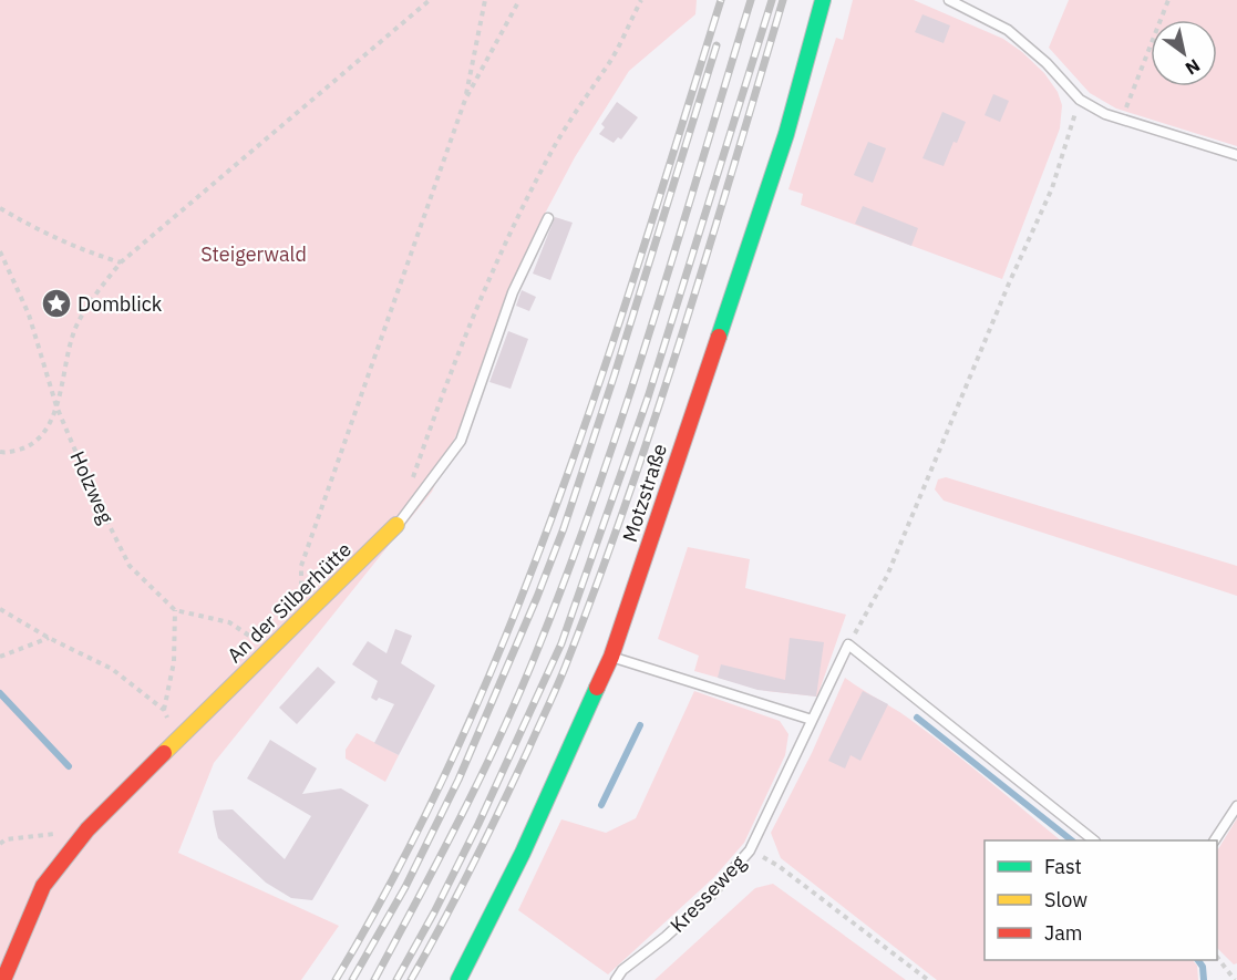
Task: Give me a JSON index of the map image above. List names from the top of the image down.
{
  "streets": {
    "street": ["Motzstraße", "An der Silberhütte"],
    "lane": ["Kresseweg"],
    "path": ["Holzweg"]
  },
  "parks": ["Steigerwald"],
  "places": {
    "place": ["Domblick"]
  },
  "legend": ["Fast", "Slow", "Jam"],
  "north": "bottom right"
}
